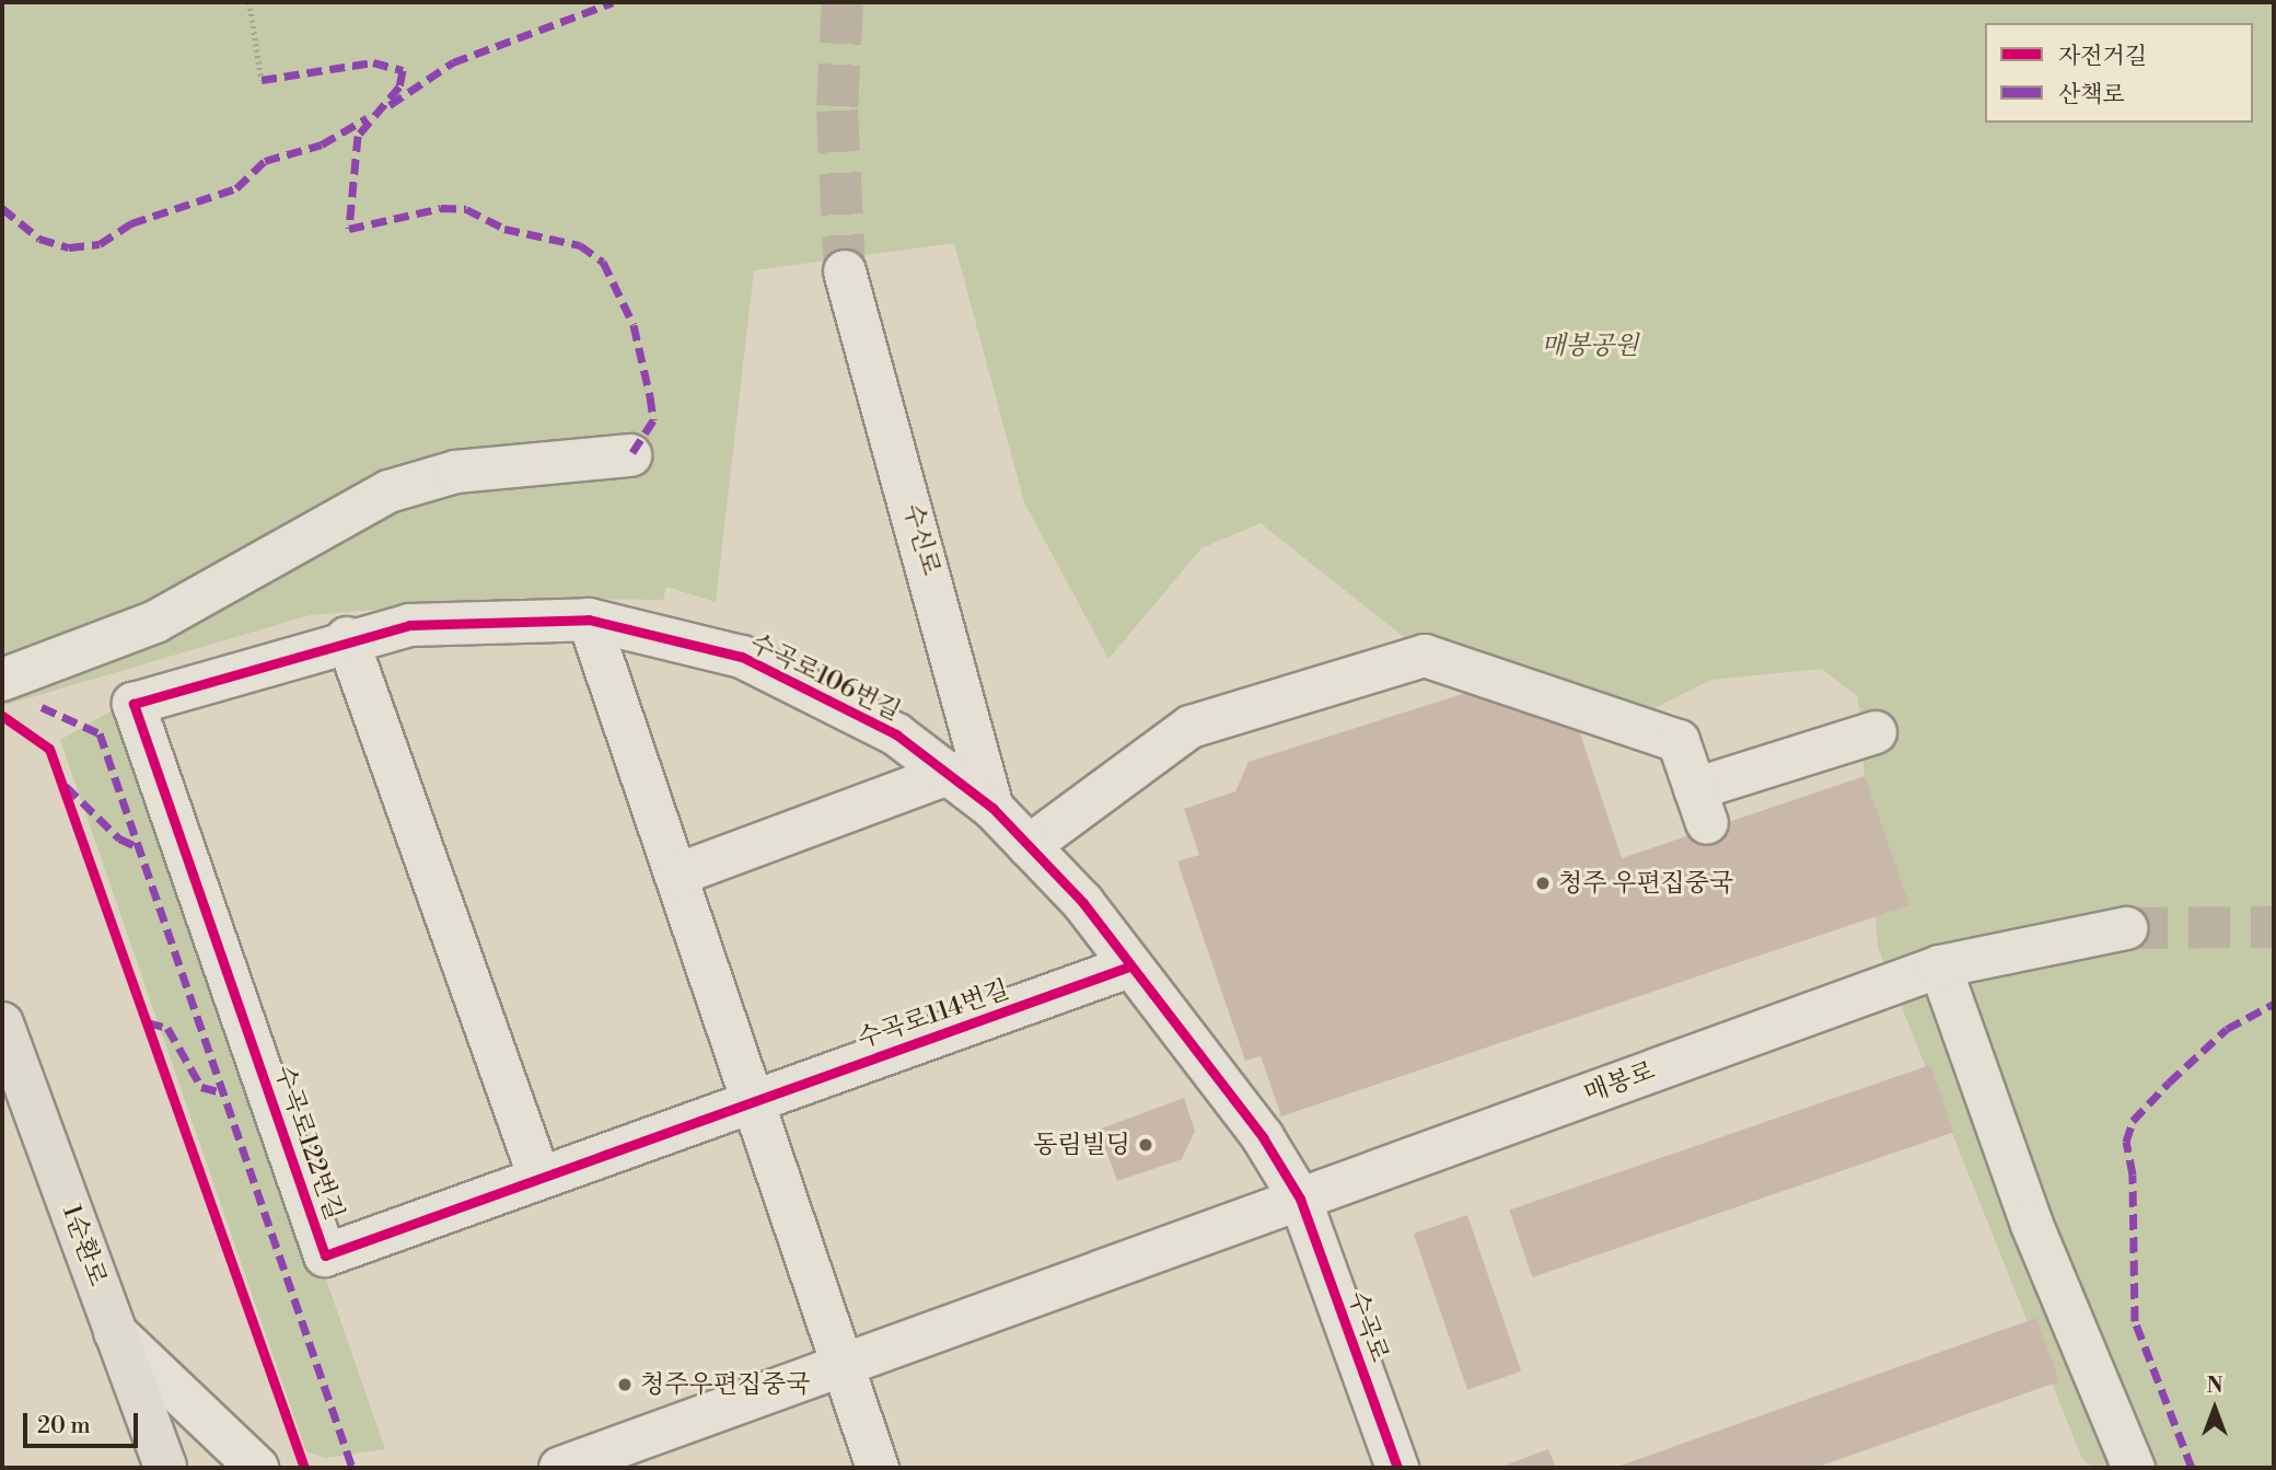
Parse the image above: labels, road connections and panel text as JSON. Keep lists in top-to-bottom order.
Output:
{
  "streets": {
    "main road": ["1순환로"],
    "street": [
      "수신로",
      "수곡로106번길",
      "수곡로114번길",
      "매봉로",
      "수곡로122번길",
      "수곡로"
    ]
  },
  "crossings": [
    ["수신로", "수곡로106번길"],
    ["수곡로106번길", "수곡로114번길"],
    ["수곡로106번길", "매봉로"],
    ["수곡로106번길", "수곡로122번길"],
    ["수곡로106번길", "수곡로"],
    ["수곡로114번길", "수곡로122번길"],
    ["매봉로", "수곡로"]
  ],
  "parks": ["매봉공원"],
  "places": ["청주 우편집중국", "동림빌딩", "청주우편집중국"],
  "legend": ["자전거길", "산책로"],
  "scale_bar": "20 m",
  "north": "top"
}
